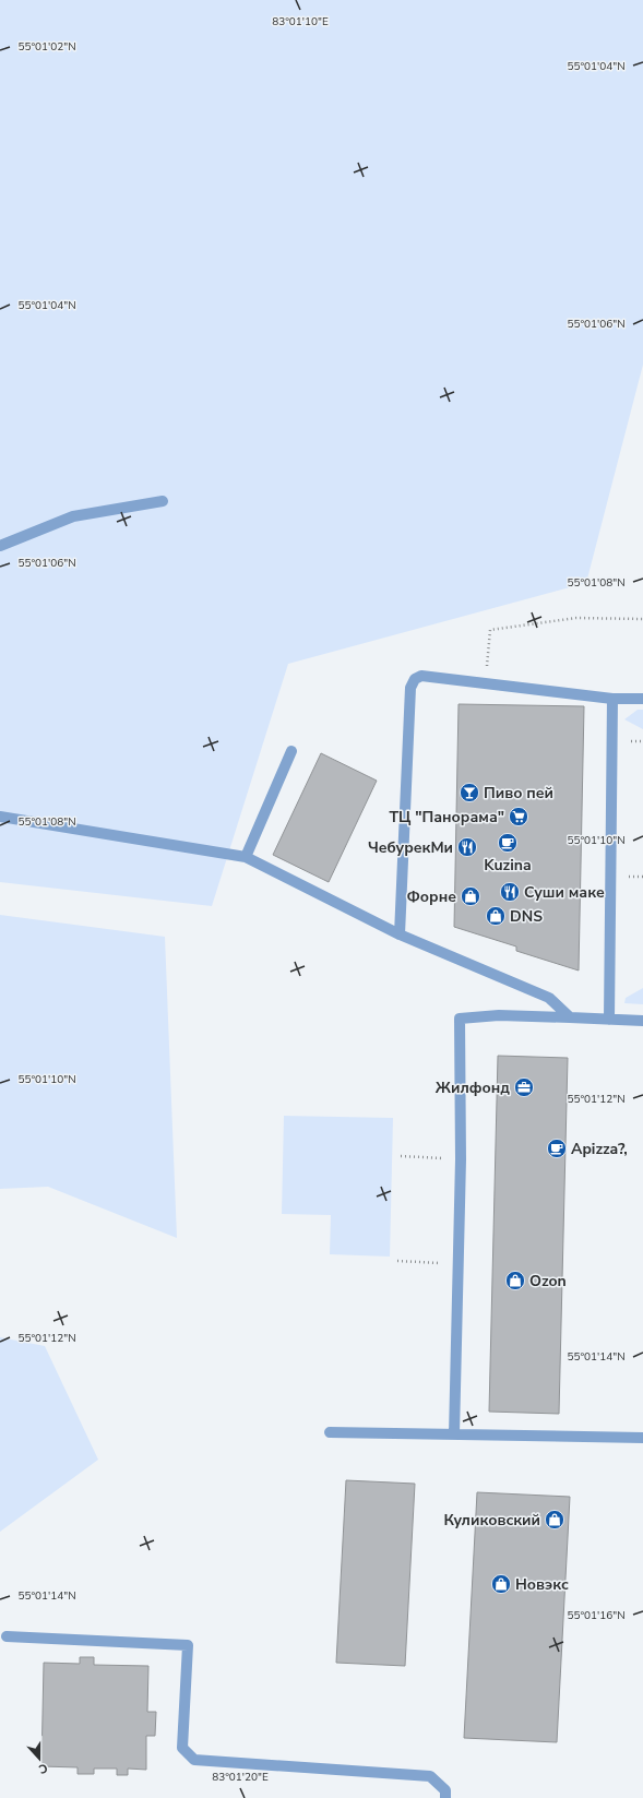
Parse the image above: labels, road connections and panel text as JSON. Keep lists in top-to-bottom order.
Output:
{
  "places": {
    "bar": ["Пиво пей"],
    "supermarket": ["ТЦ \"Панорама\""],
    "cafe": ["Kuzina", "Apizza?,"],
    "restaurant": ["ЧебурекМи", "Суши маке"],
    "shop": [
      "Форне",
      "DNS",
      "Ozon",
      "Куликовский",
      "Новэкс"
    ],
    "office": ["Жилфонд"]
  },
  "north": "bottom",
  "coordinates": [
    "83°01'10\"E",
    "55°01'02\"N",
    "55°01'04\"N",
    "55°01'06\"N",
    "55°01'08\"N",
    "55°01'10\"N",
    "55°01'12\"N",
    "55°01'14\"N",
    "55°01'16\"N",
    "83°01'20\"E"
  ]
}
